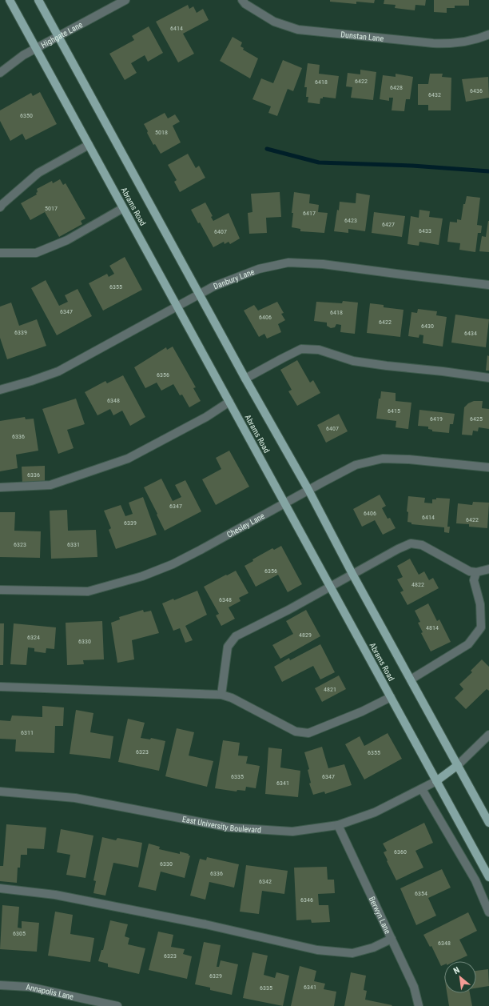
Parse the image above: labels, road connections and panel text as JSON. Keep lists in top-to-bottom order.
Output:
{
  "streets": {
    "main road": ["Abrams Road"],
    "street": [
      "Highgate Lane",
      "Dunstan Lane",
      "Danbury Lane",
      "Chesley Lane",
      "East University Boulevard",
      "Berwyn Lane",
      "Annapolis Lane"
    ]
  },
  "crossings": [
    ["Highgate Lane", "Abrams Road"],
    ["Abrams Road", "Danbury Lane"],
    ["Abrams Road", "Chesley Lane"],
    ["Abrams Road", "East University Boulevard"],
    ["East University Boulevard", "Berwyn Lane"]
  ],
  "house_numbers": [
    "6414",
    "6422",
    "6418",
    "6428",
    "6436",
    "6432",
    "6350",
    "5018",
    "5017",
    "6417",
    "6423",
    "6427",
    "6433",
    "6407",
    "6355",
    "6347",
    "6418",
    "6406",
    "6422",
    "6430",
    "6339",
    "6434",
    "6356",
    "6348",
    "6415",
    "6419",
    "6425",
    "6407",
    "6336",
    "6336",
    "6347",
    "6406",
    "6414",
    "6422",
    "6339",
    "6323",
    "6331",
    "6356",
    "4822",
    "6348",
    "4814",
    "4829",
    "6324",
    "6330",
    "4821",
    "6311",
    "6323",
    "6355",
    "6335",
    "6347",
    "6341",
    "6360",
    "6330",
    "6336",
    "6342",
    "6354",
    "6346",
    "6305",
    "6348",
    "6323",
    "6329",
    "6341",
    "6335"
  ],
  "north": "top left"
}
